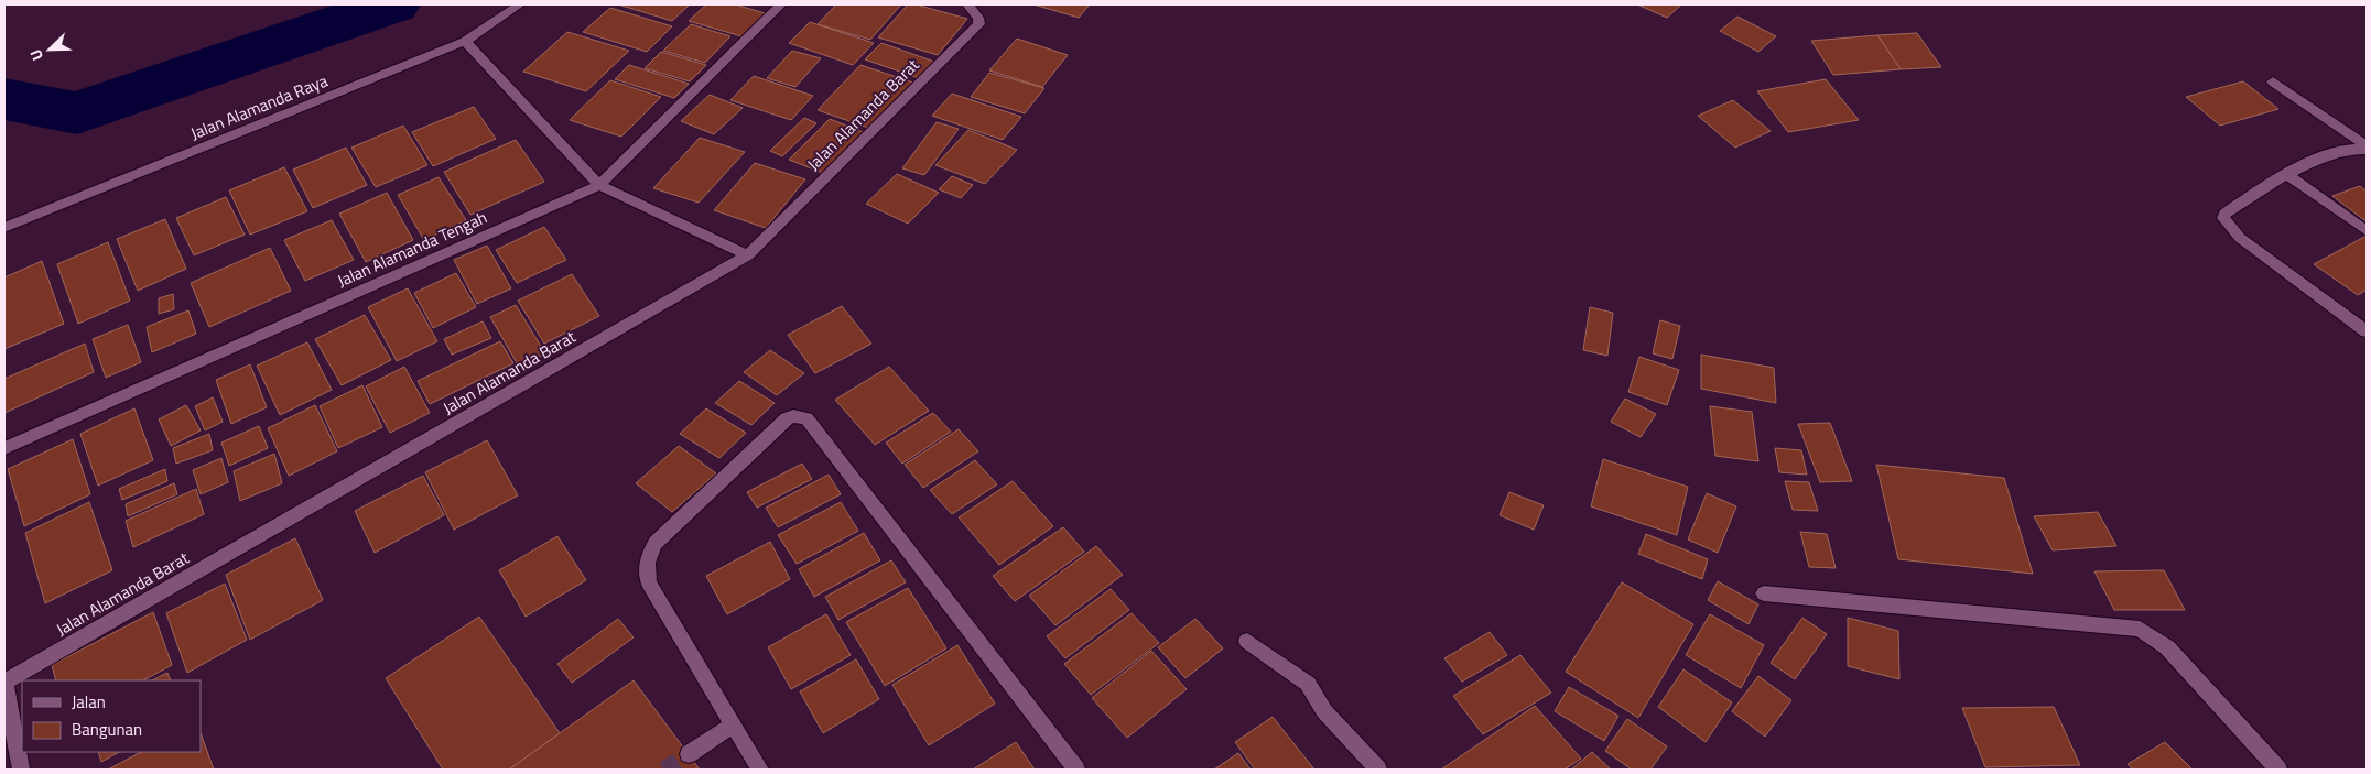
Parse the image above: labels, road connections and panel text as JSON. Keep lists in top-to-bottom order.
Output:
{
  "streets": {
    "street": ["Jalan Alamanda Raya", "Jalan Alamanda Barat", "Jalan Alamanda Tengah"]
  },
  "legend": ["Jalan", "Bangunan"],
  "north": "bottom left"
}
